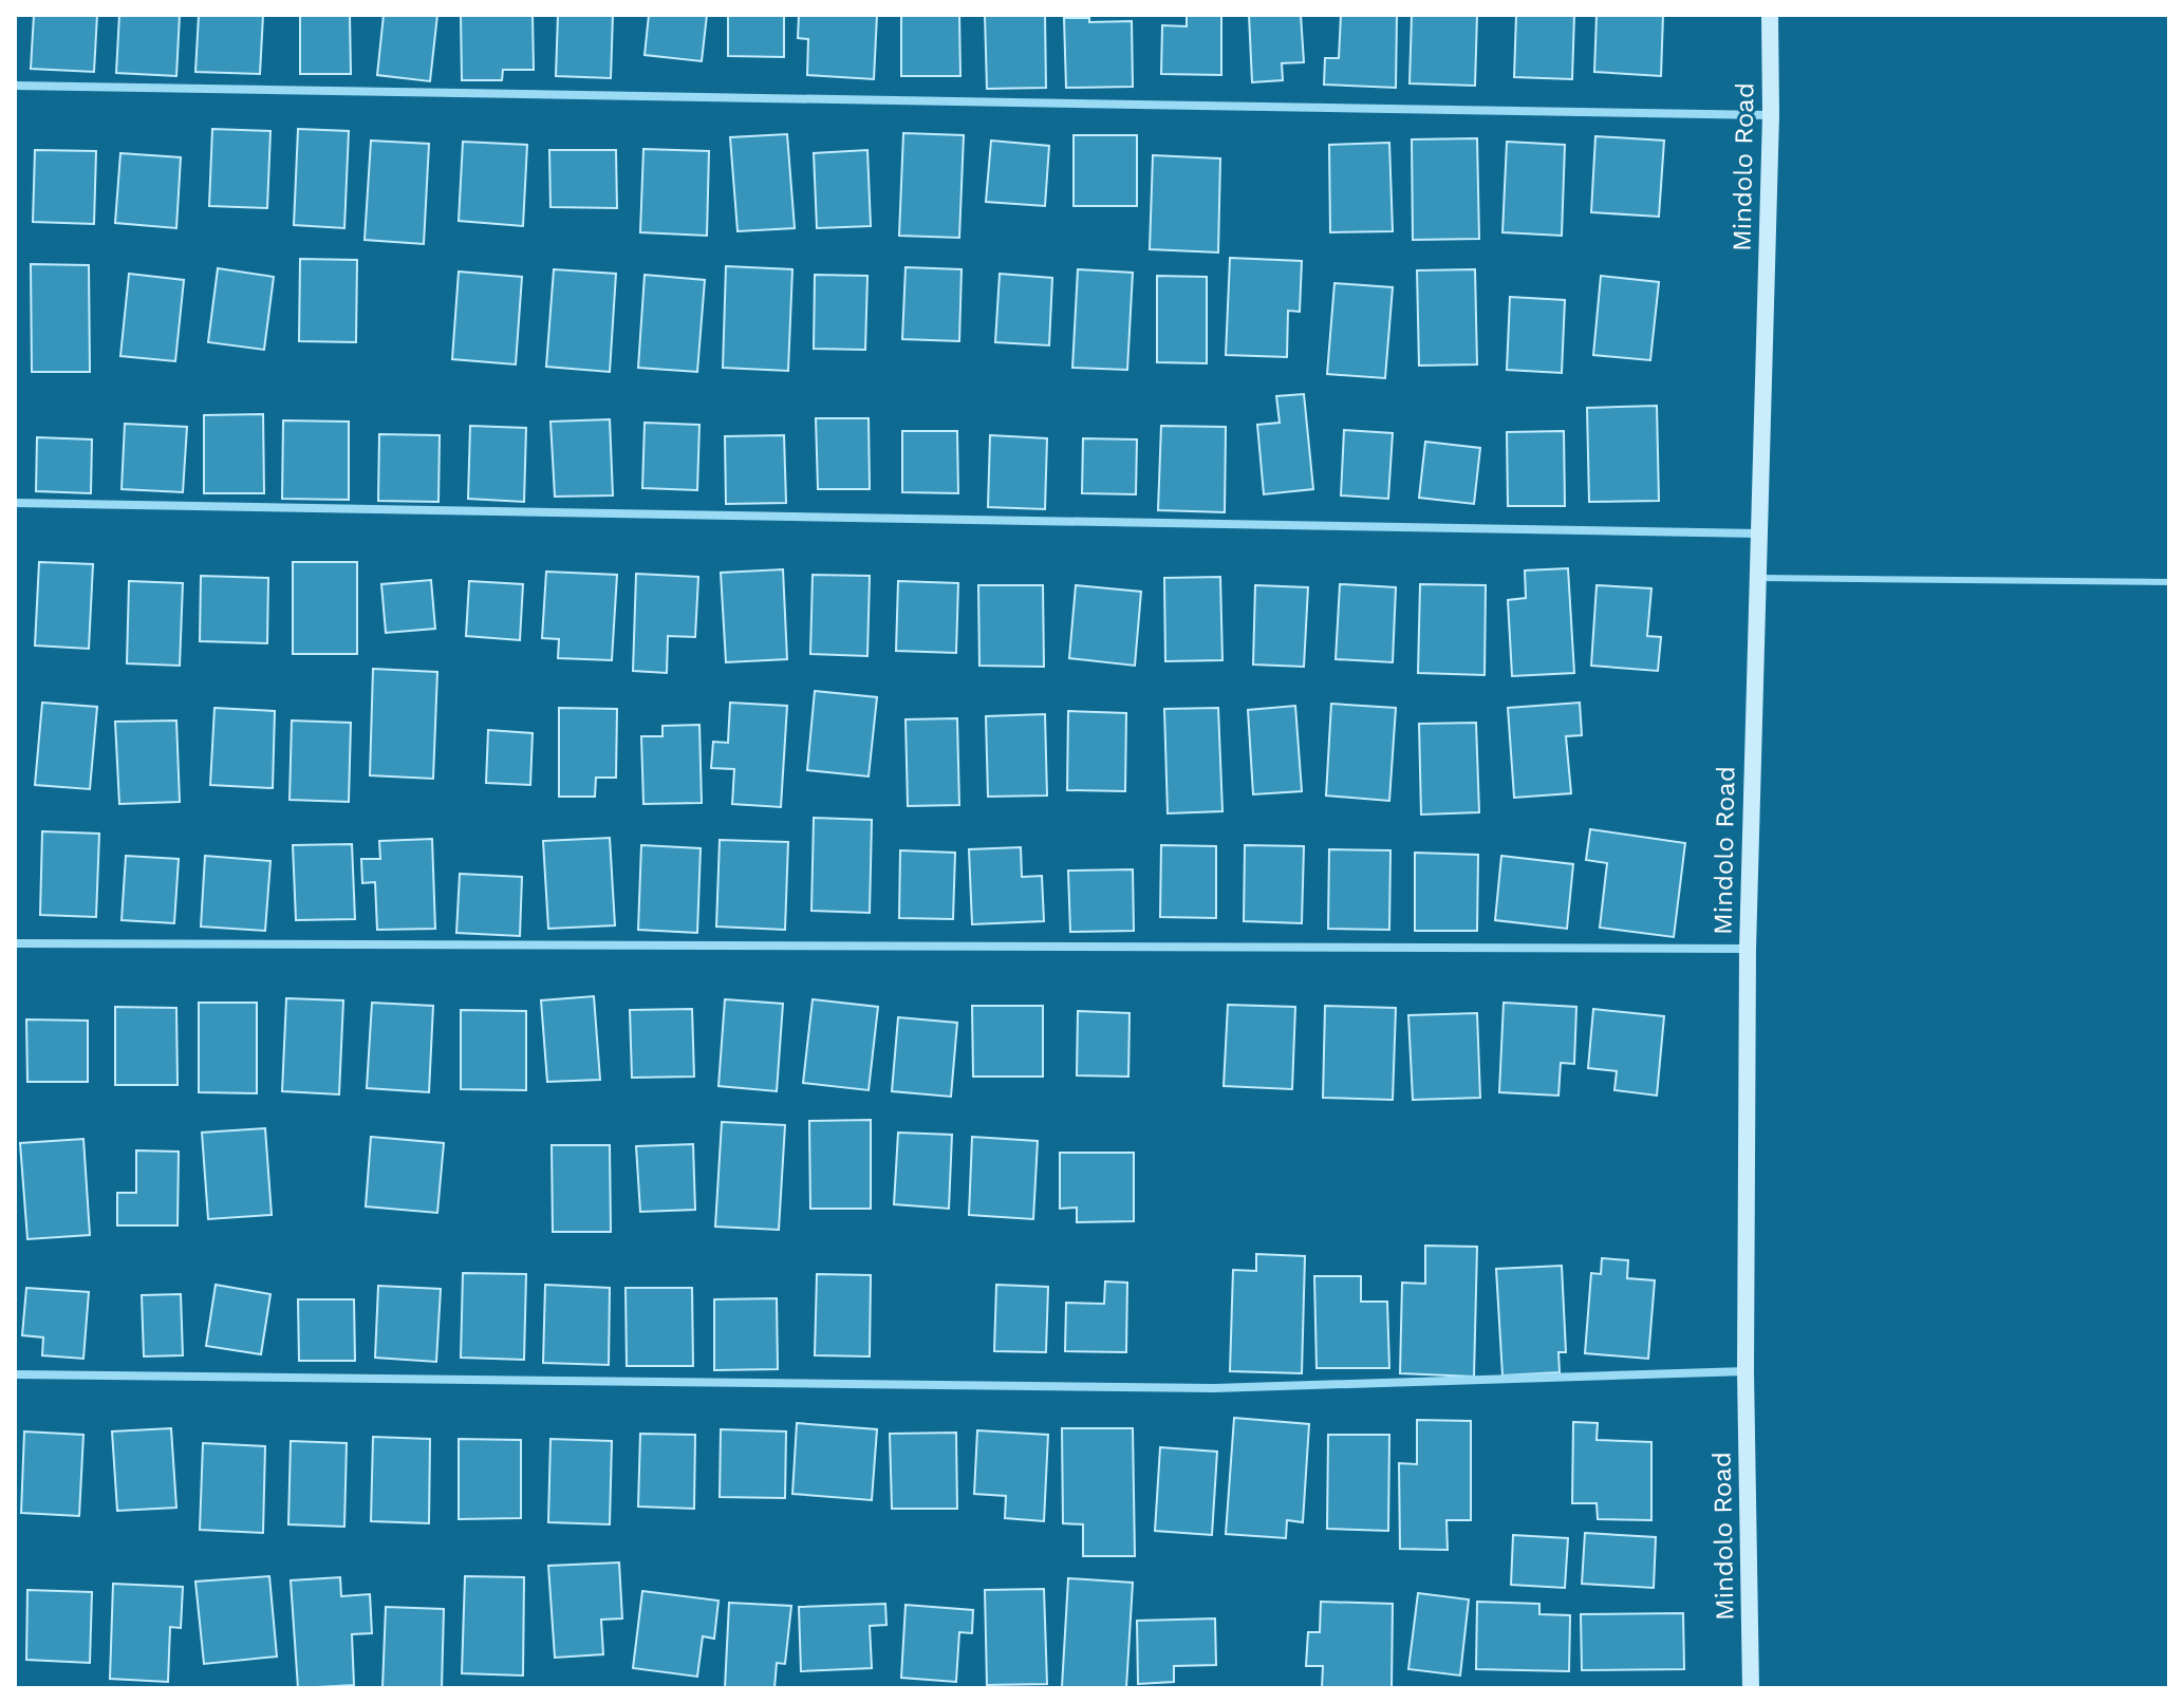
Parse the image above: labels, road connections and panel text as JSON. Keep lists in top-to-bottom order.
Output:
{
  "streets": {
    "street": ["Mindolo Road"]
  }
}
